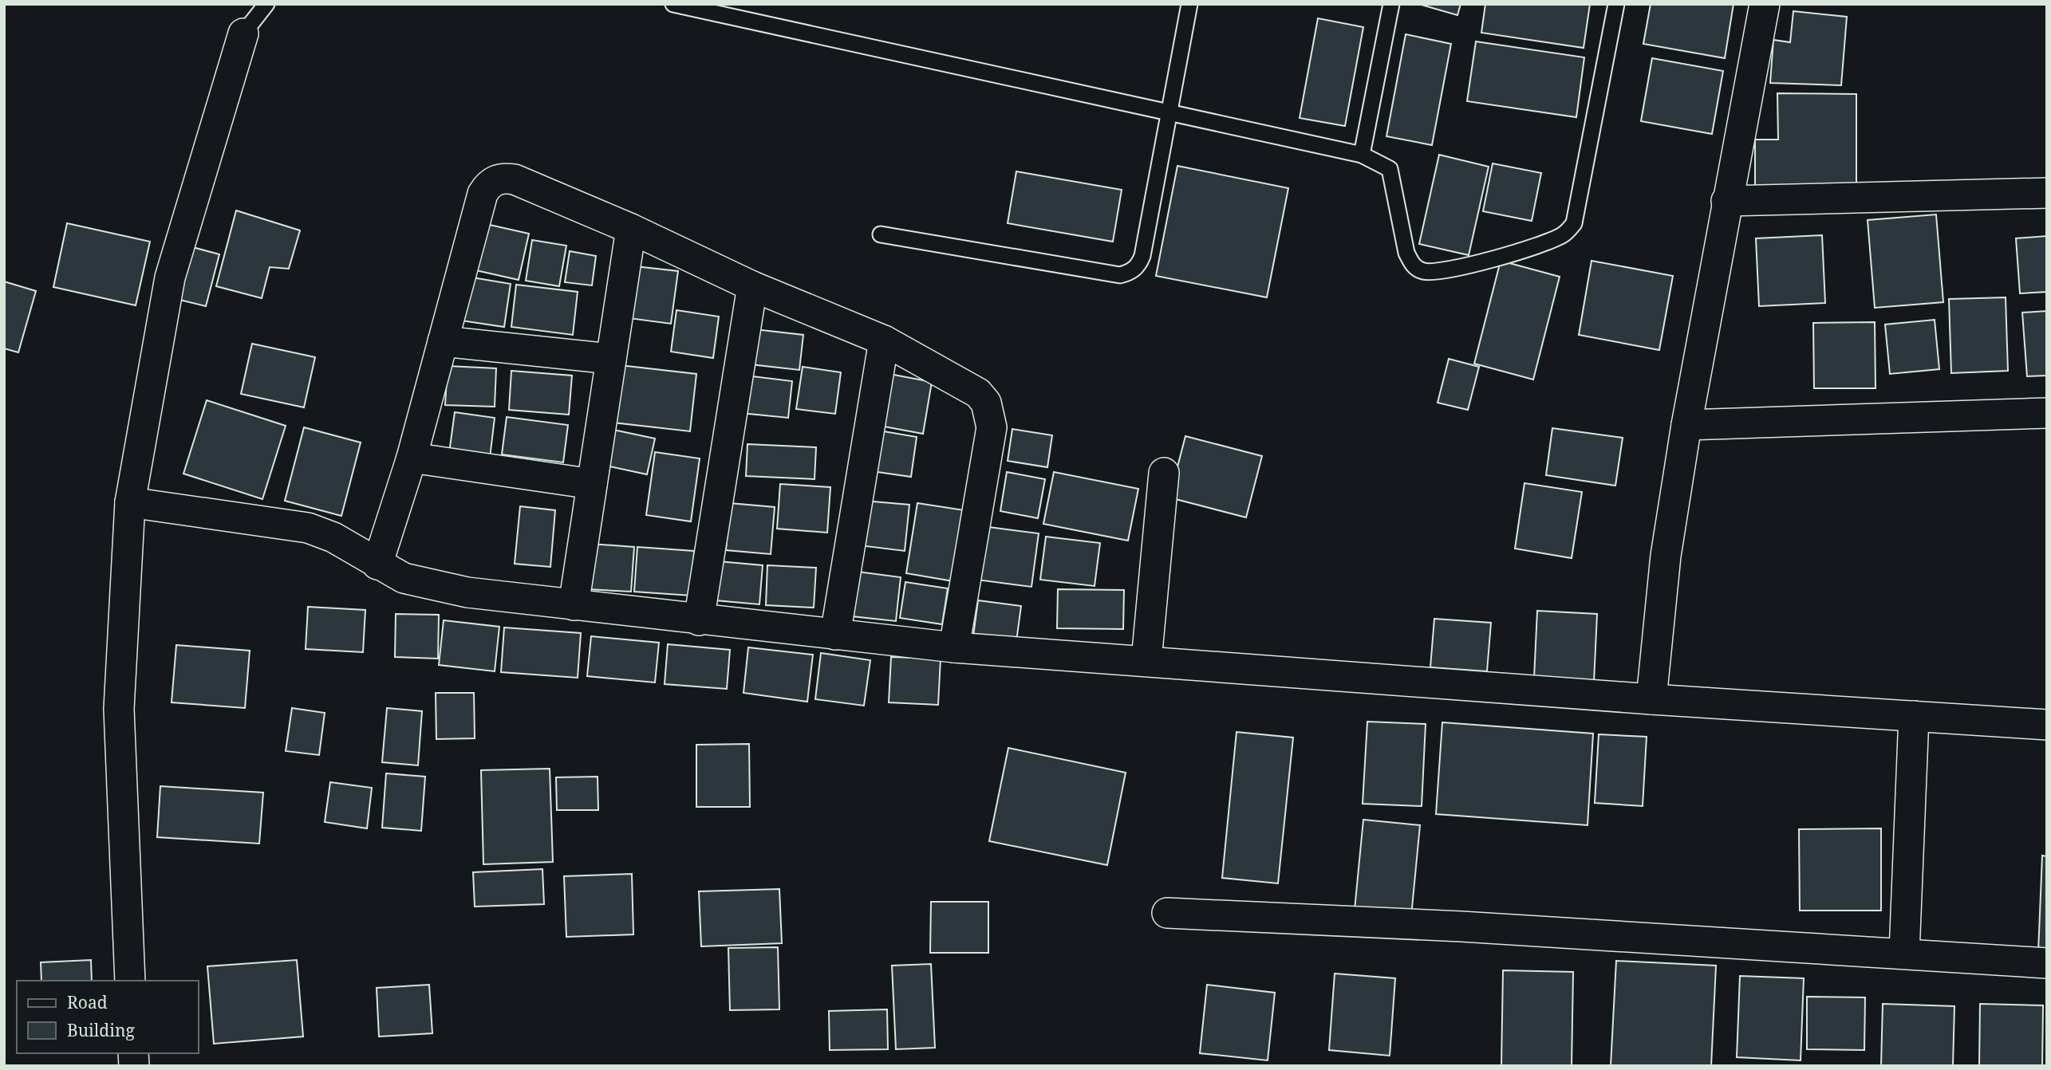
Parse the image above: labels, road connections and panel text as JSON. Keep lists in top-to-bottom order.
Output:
{
  "legend": ["Road", "Building"]
}
